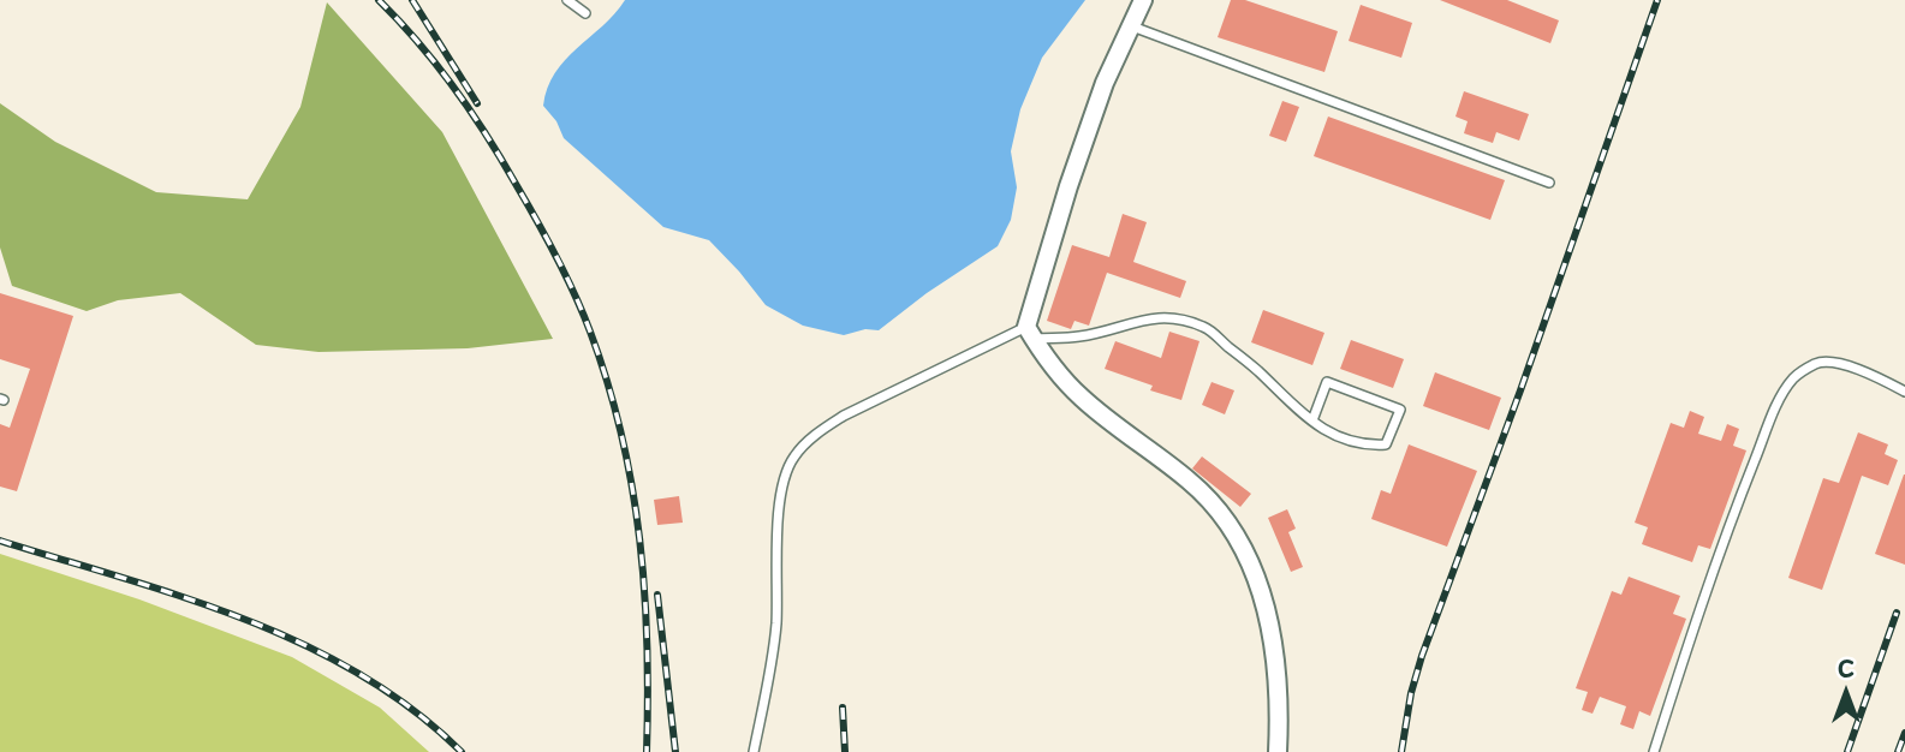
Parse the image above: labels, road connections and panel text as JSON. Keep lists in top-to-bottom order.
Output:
{
  "north": "top"
}
